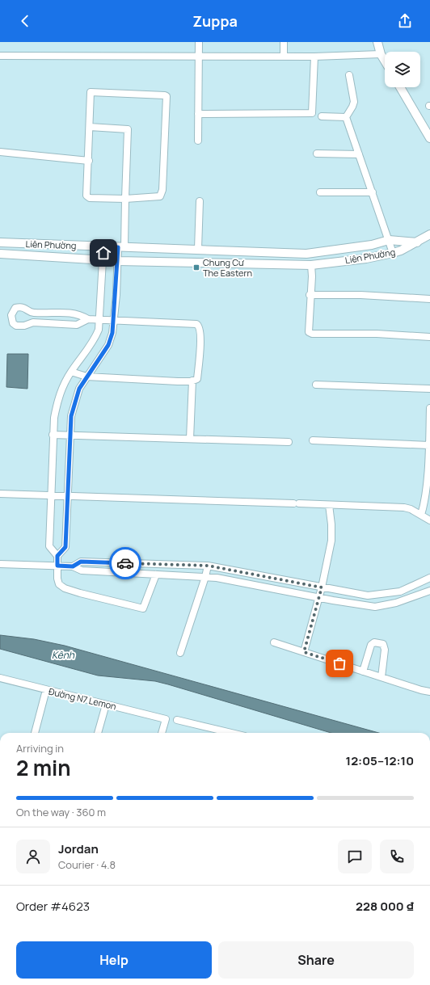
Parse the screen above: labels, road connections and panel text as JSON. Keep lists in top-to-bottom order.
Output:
{
  "streets": {
    "street": ["Liên Phường", "Đường N7 Lemon"]
  },
  "water": ["Kênh"],
  "places": {
    "transit": ["Chung Cư The Eastern"]
  },
  "page": {
    "header": "Zuppa",
    "heading": ["2 min", "Arriving in", "12:05–12:10"],
    "panel": [
      "Jordan",
      "Courier · 4.8",
      "Order #4623",
      "228 000 ₫"
    ],
    "bar": "On the way · 360 m",
    "buttons": ["Help", "Share"]
  }
}
